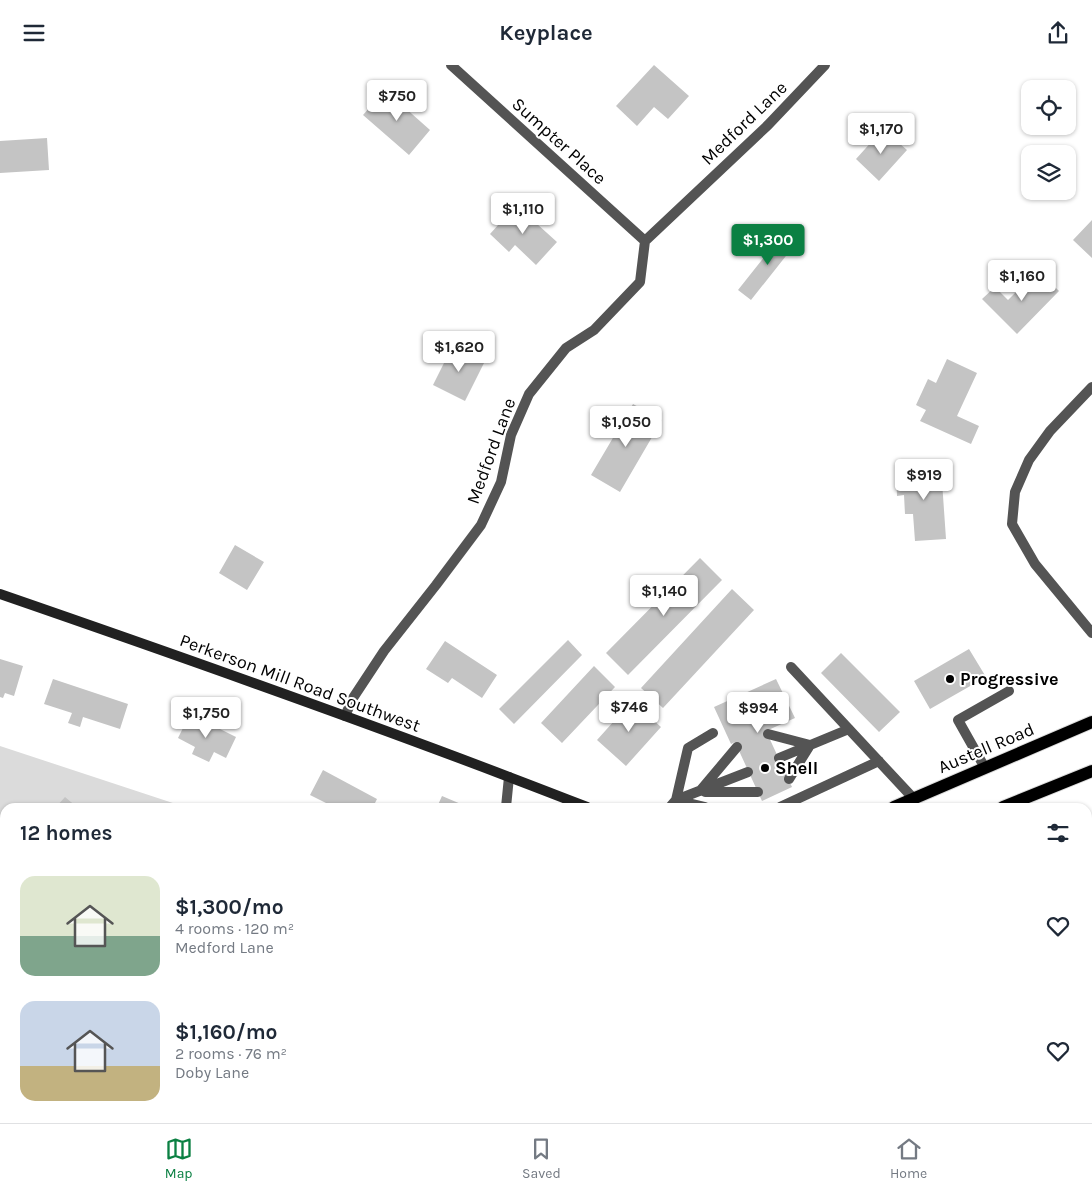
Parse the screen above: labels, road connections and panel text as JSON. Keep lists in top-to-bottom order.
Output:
{
  "streets": {
    "main road": ["Austell Road"],
    "street": ["Medford Lane", "Sumpter Place", "Perkerson Mill Road Southwest"]
  },
  "crossings": [
    ["Medford Lane", "Sumpter Place"],
    ["Medford Lane", "Perkerson Mill Road Southwest"]
  ],
  "places": ["Progressive", "Shell"],
  "page": {
    "header": "Keyplace",
    "price": [
      "$750",
      "$1,170",
      "$1,110",
      "$1,300",
      "$1,160",
      "$1,620",
      "$1,050",
      "$919",
      "$1,140",
      "$746",
      "$994",
      "$1,750"
    ],
    "heading": "12 homes",
    "list": [
      {
        "name": "$1,300/mo",
        "note": "4 rooms · 120 m² · Medford Lane"
      },
      {
        "name": "$1,160/mo",
        "note": "2 rooms · 76 m² · Doby Lane"
      }
    ],
    "tabs": ["Map", "Saved", "Home"]
  }
}
